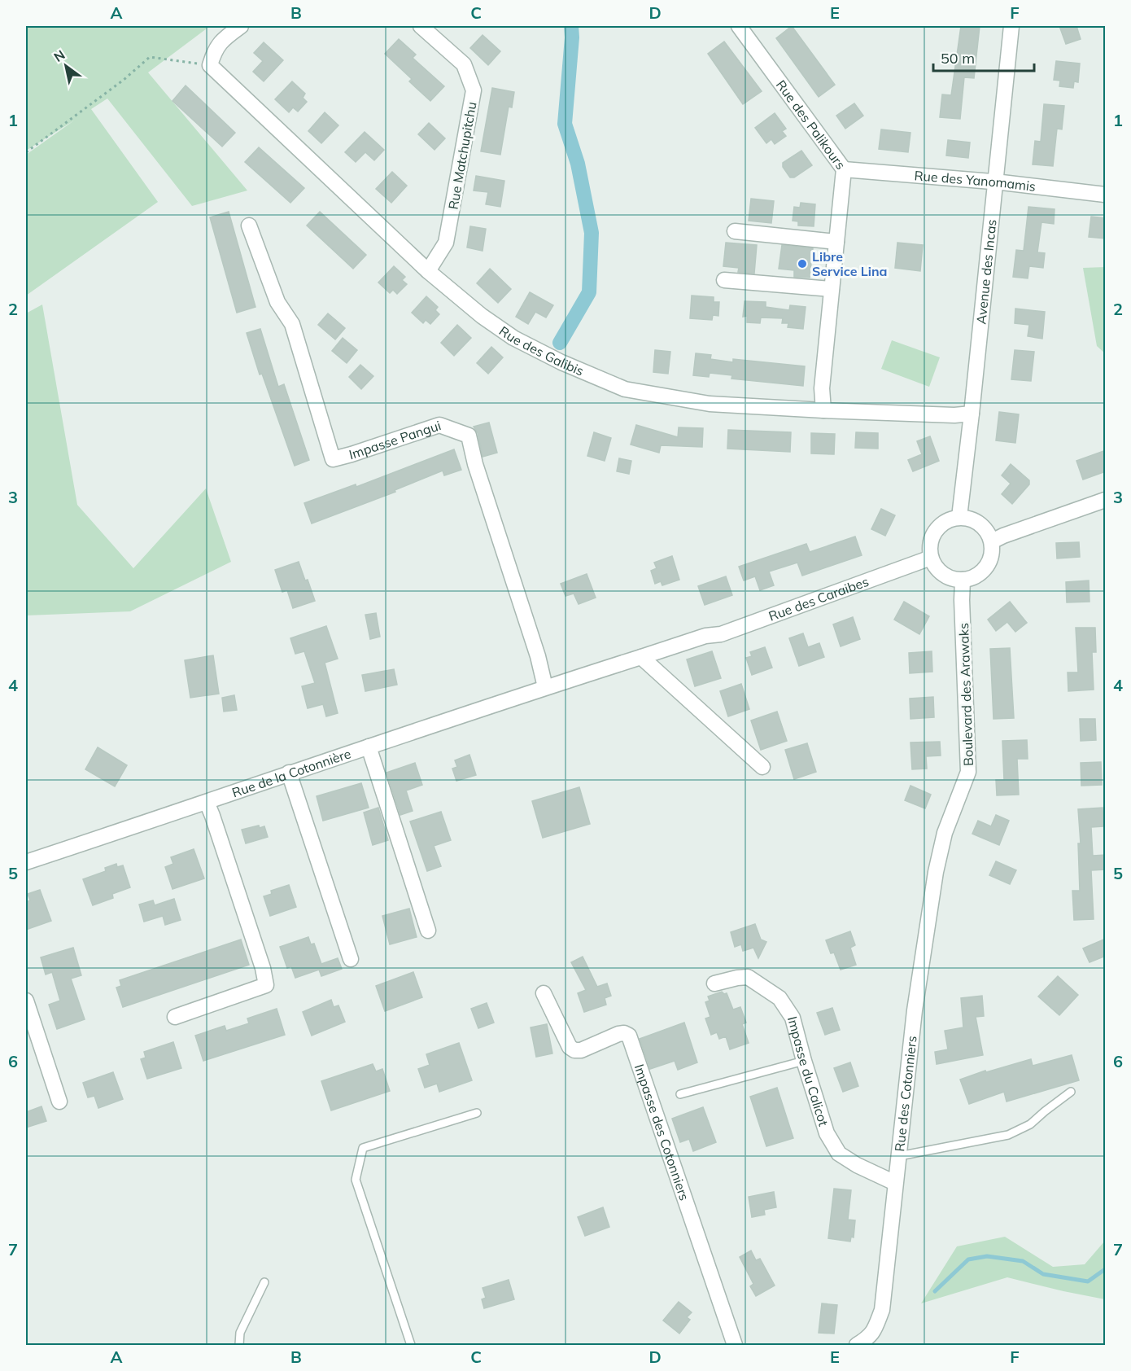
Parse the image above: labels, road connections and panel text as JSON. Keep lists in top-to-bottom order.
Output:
{
  "streets": {
    "street": [
      "Rue des Palikours",
      "Rue Matchupitchu",
      "Rue des Yanomamis",
      "Avenue des Incas",
      "Rue des Galibis",
      "Impasse Pangui",
      "Rue des Caraibes",
      "Boulevard des Arawaks",
      "Rue de la Cotonnière",
      "Impasse du Calicot",
      "Rue des Cotonniers",
      "Impasse des Cotonniers"
    ]
  },
  "crossings": [
    ["Rue des Palikours", "Rue des Yanomamis"],
    ["Rue des Palikours", "Rue des Galibis"],
    ["Rue Matchupitchu", "Rue des Galibis"],
    ["Rue des Yanomamis", "Avenue des Incas"],
    ["Avenue des Incas", "Rue des Galibis"],
    ["Avenue des Incas", "Rue des Caraibes"],
    ["Avenue des Incas", "Boulevard des Arawaks"],
    ["Impasse Pangui", "Rue de la Cotonnière"],
    ["Rue des Caraibes", "Boulevard des Arawaks"],
    ["Rue des Caraibes", "Rue de la Cotonnière"],
    ["Boulevard des Arawaks", "Rue des Cotonniers"],
    ["Impasse du Calicot", "Rue des Cotonniers"]
  ],
  "places": ["Libre Service Lina"],
  "scale_bar": "50 m",
  "north": "top left",
  "grid": {
    "columns": [
      "A",
      "B",
      "C",
      "D",
      "E",
      "F"
    ],
    "rows": [
      "1",
      "2",
      "3",
      "4",
      "5",
      "6",
      "7"
    ]
  }
}
